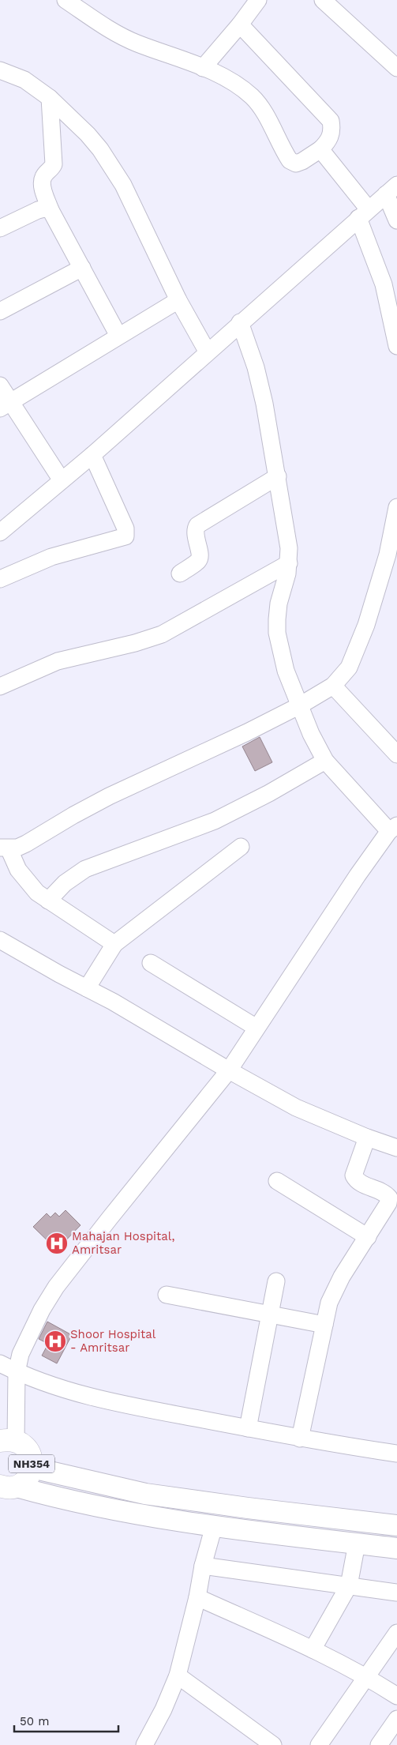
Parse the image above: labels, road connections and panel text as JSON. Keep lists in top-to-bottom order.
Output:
{
  "streets": {
    "highway": ["NH354"]
  },
  "places": {
    "hospital": ["Mahajan Hospital, Amritsar", "Shoor Hospital - Amritsar"]
  },
  "scale_bar": "50 m"
}
